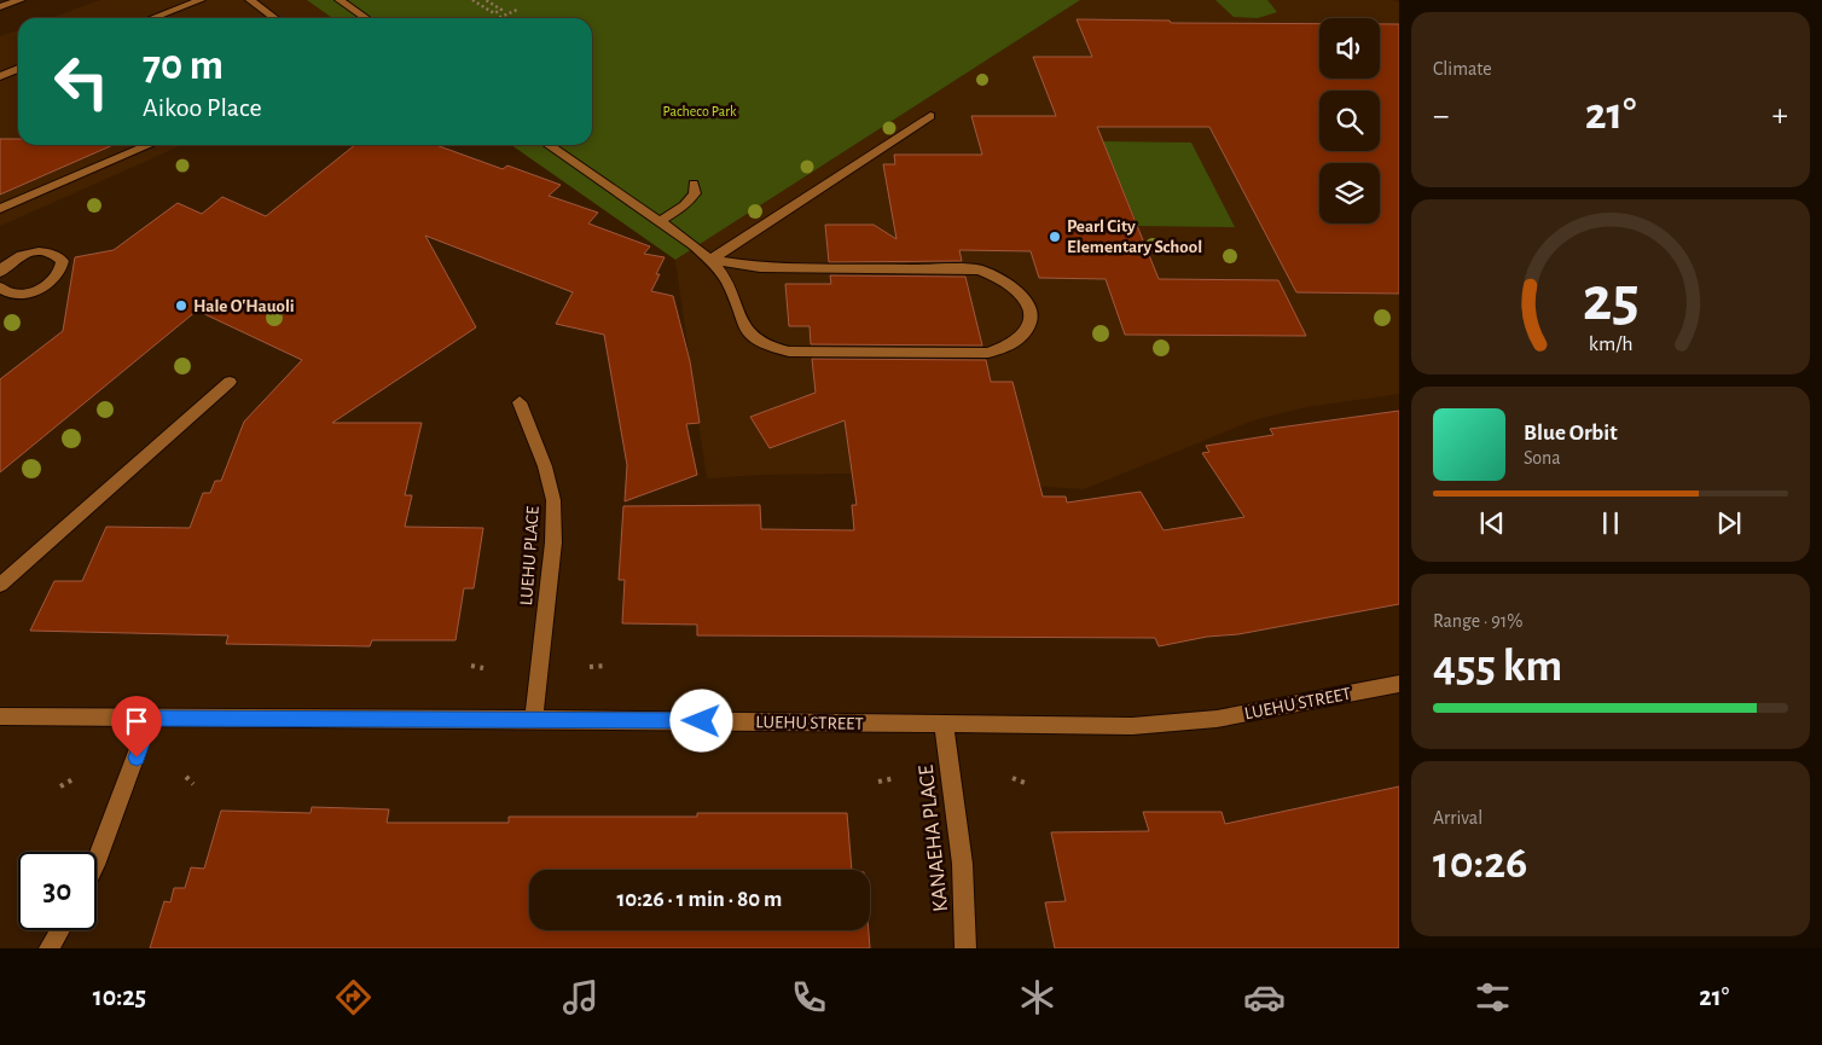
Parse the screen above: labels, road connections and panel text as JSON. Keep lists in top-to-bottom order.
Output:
{
  "streets": {
    "street": ["LUEHU PLACE", "LUEHU STREET", "KANAEHA PLACE"]
  },
  "crossings": [
    ["LUEHU PLACE", "LUEHU STREET"],
    ["LUEHU STREET", "KANAEHA PLACE"]
  ],
  "parks": ["Pacheco Park"],
  "places": ["Pearl City Elementary School", "Hale O'Hauoli"],
  "page": {
    "tile": [
      "Climate",
      ["Range · 91%", "455 km"],
      ["Arrival", "10:26"]
    ],
    "turn": ["70 m", "Aikoo Place"],
    "heat": ["−", "21°", "+"],
    "song": ["Blue Orbit", "Sona"],
    "limit": "30",
    "trip": "10:26 · 1 min · 80 m",
    "tabs": ["10:25", "21°"],
    "gauge": ["25", "km/h"]
  }
}
